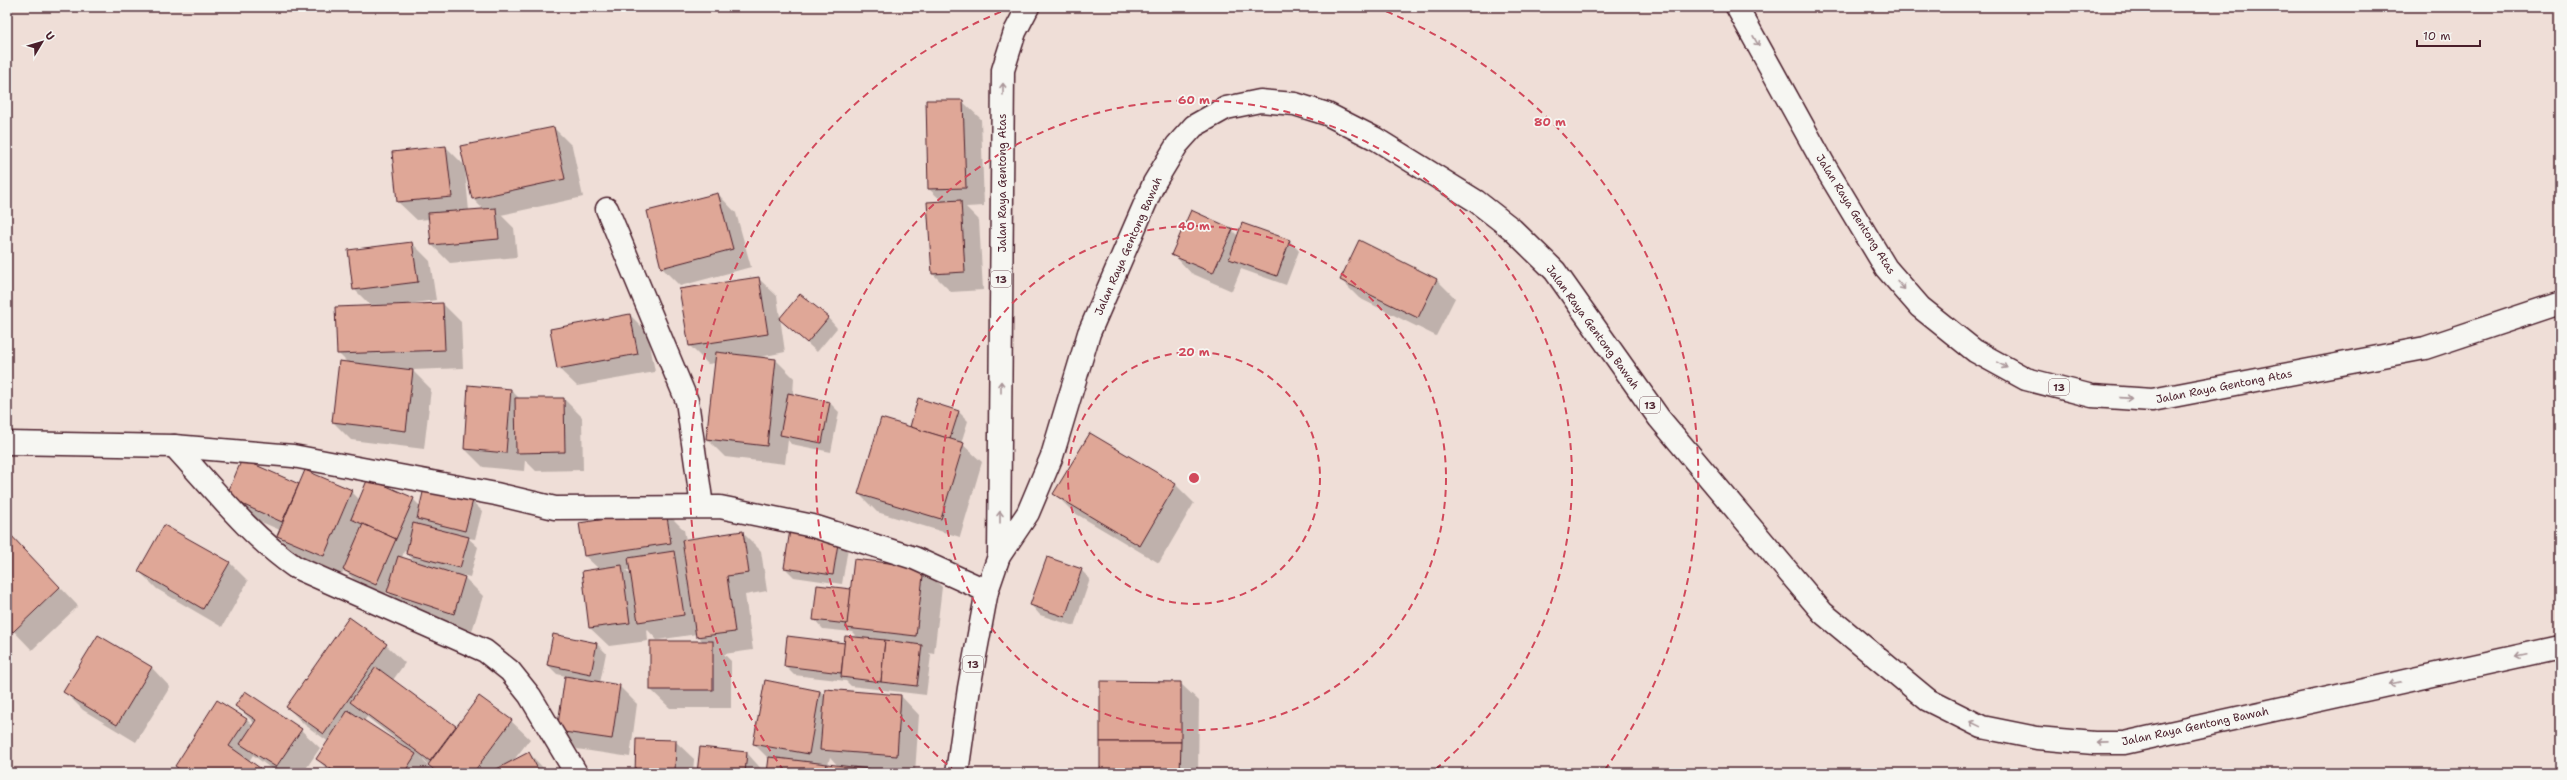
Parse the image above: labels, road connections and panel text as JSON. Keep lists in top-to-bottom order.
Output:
{
  "streets": {
    "main road": ["Jalan Raya Gentong Atas", "Jalan Raya Gentong Bawah", "13"]
  },
  "crossings": [
    ["Jalan Raya Gentong Atas", "Jalan Raya Gentong Bawah"],
    ["Jalan Raya Gentong Atas", "13"],
    ["Jalan Raya Gentong Bawah", "13"]
  ],
  "scale_bar": "10 m",
  "north": "top right",
  "rings": [
    "60 m",
    "80 m",
    "40 m",
    "20 m"
  ]
}
